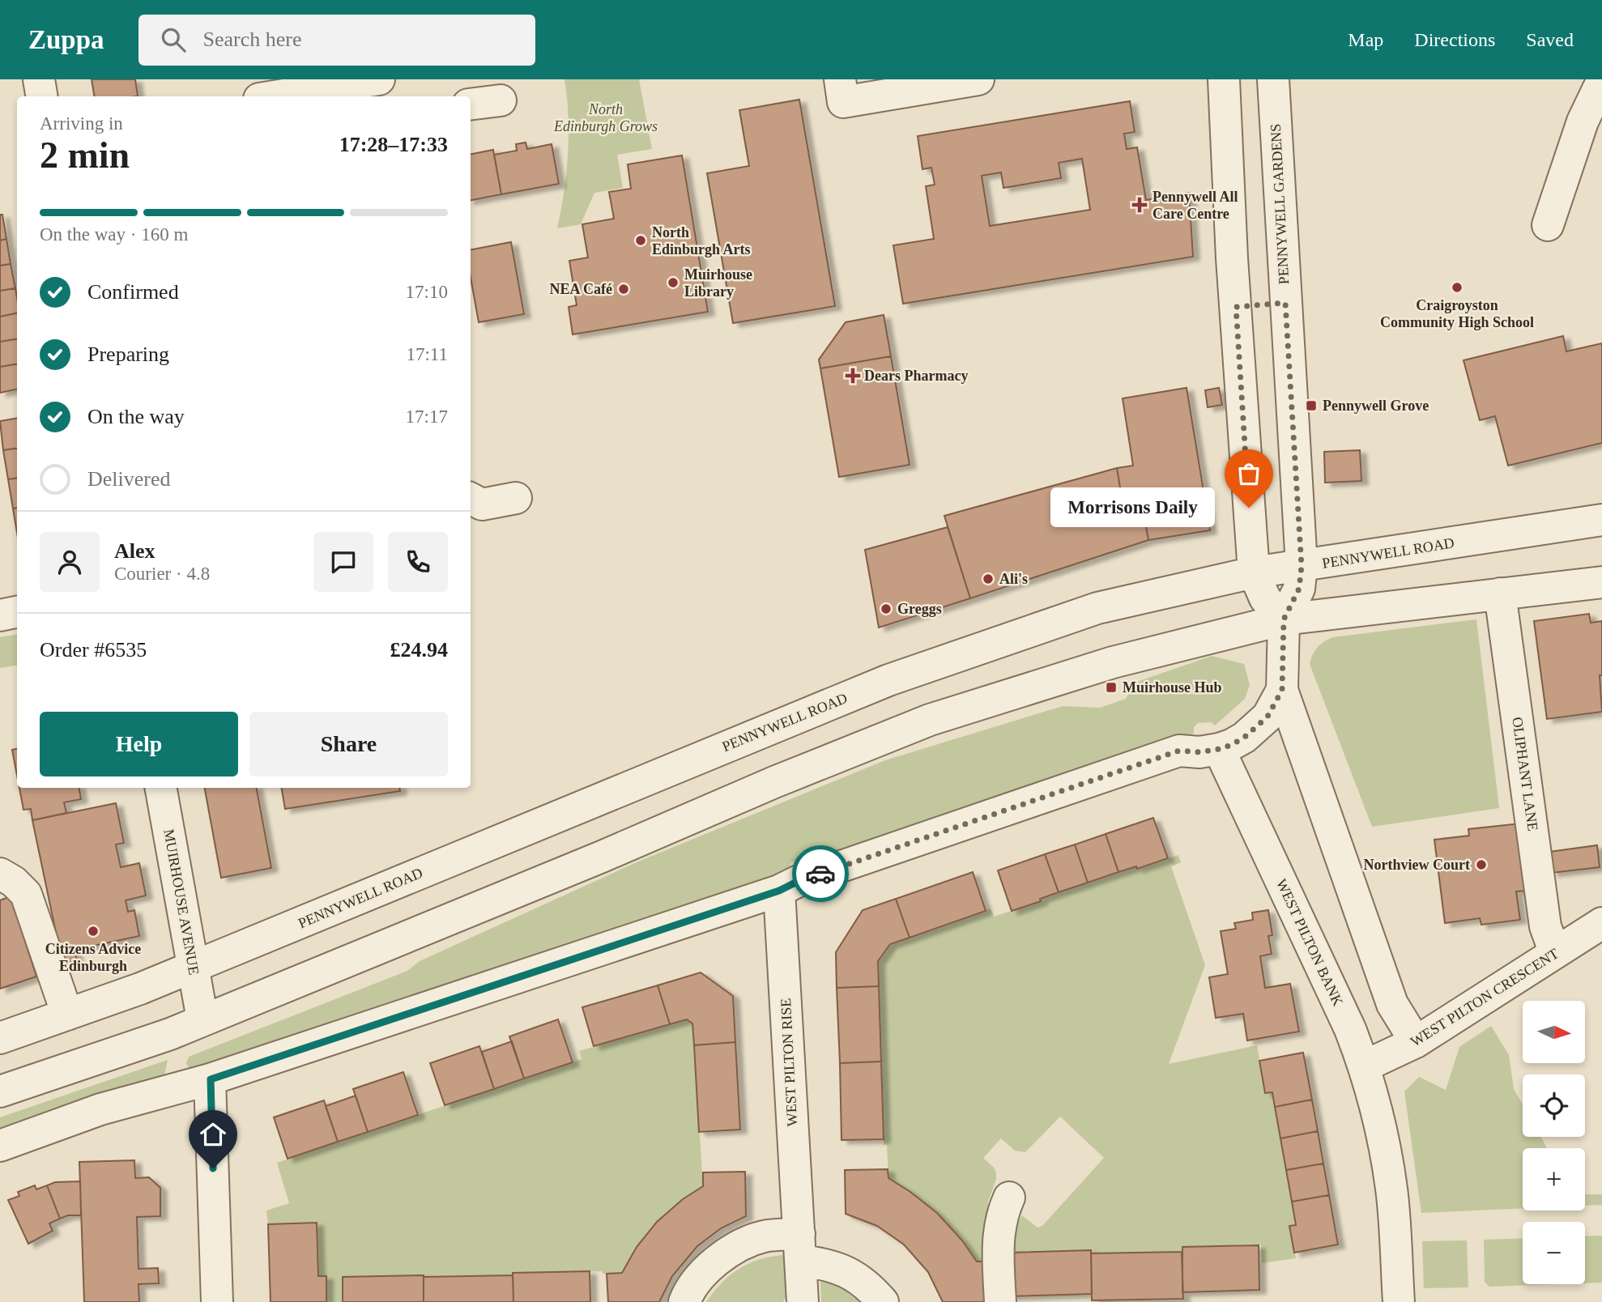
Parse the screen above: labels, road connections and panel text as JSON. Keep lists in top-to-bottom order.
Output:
{
  "streets": {
    "street": [
      "PENNYWELL GARDENS",
      "PENNYWELL ROAD",
      "OLIPHANT LANE",
      "MUIRHOUSE AVENUE",
      "WEST PILTON BANK",
      "WEST PILTON CRESCENT",
      "WEST PILTON RISE"
    ]
  },
  "crossings": [
    ["PENNYWELL GARDENS", "PENNYWELL ROAD"],
    ["PENNYWELL ROAD", "MUIRHOUSE AVENUE"],
    ["OLIPHANT LANE", "WEST PILTON CRESCENT"],
    ["WEST PILTON BANK", "WEST PILTON CRESCENT"]
  ],
  "parks": ["North Edinburgh Grows"],
  "places": {
    "health": ["Pennywell All Care Centre", "Dears Pharmacy"],
    "other": [
      "North Edinburgh Arts",
      "Muirhouse Library",
      "Craigroyston Community High School",
      "NEA Café",
      "Morrisons Daily",
      "Ali's",
      "Greggs",
      "Northview Court",
      "Citizens Advice Edinburgh"
    ],
    "transit": ["Pennywell Grove", "Muirhouse Hub"]
  },
  "north": "right",
  "page": {
    "header": "Zuppa",
    "search": "Search here",
    "nav": ["Map", "Directions", "Saved"],
    "heading": ["2 min", "Arriving in", "17:28–17:33"],
    "panel": [
      "Alex",
      "Courier · 4.8",
      "Order #6535",
      "£24.94"
    ],
    "bar": "On the way · 160 m",
    "list": [
      ["Confirmed", "17:10"],
      ["Preparing", "17:11"],
      ["On the way", "17:17"],
      "Delivered"
    ],
    "bubble": "Morrisons Daily",
    "buttons": ["Help", "Share"],
    "map_buttons": ["+", "−"]
  }
}
